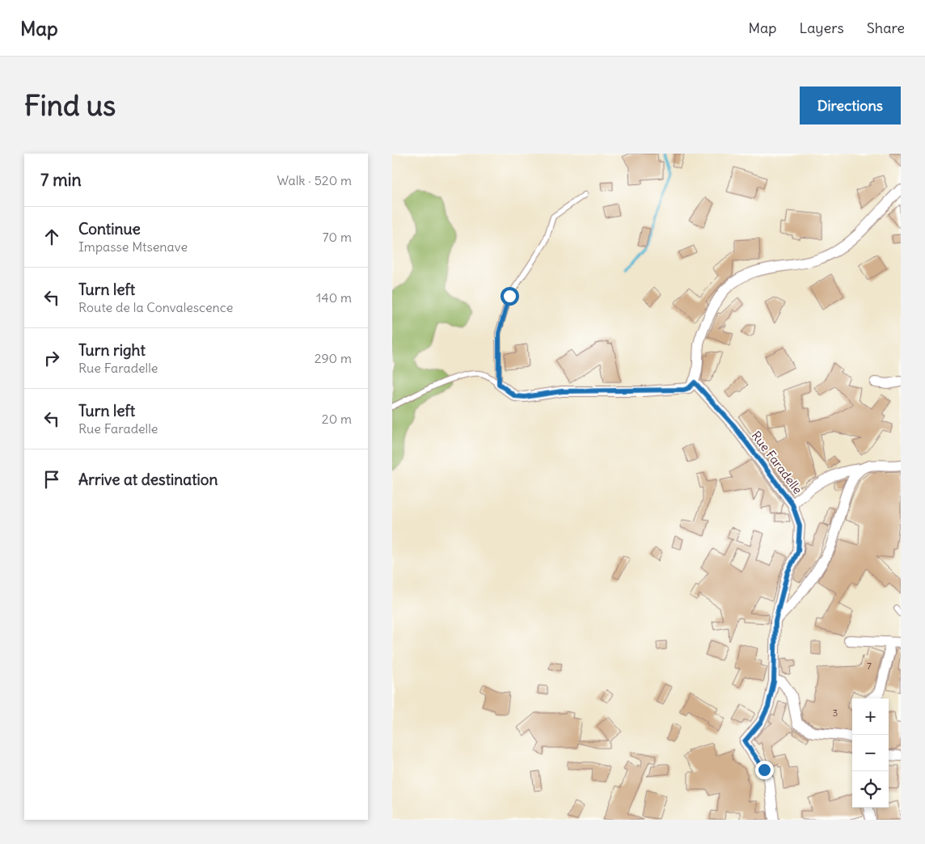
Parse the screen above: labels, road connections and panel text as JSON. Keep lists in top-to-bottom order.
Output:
{
  "streets": {
    "street": ["Rue Faradelle"]
  },
  "house_numbers": ["7", "3"],
  "page": {
    "header": "Map",
    "nav": ["Map", "Layers", "Share"],
    "buttons": "Directions",
    "title": "Find us",
    "heading": ["7 min", "Walk · 520 m"],
    "list": [
      ["Continue", "Impasse Mtsenave", "70 m"],
      ["Turn left", "Route de la Convalescence", "140 m"],
      ["Turn right", "Rue Faradelle", "290 m"],
      ["Turn left", "Rue Faradelle", "20 m"],
      "Arrive at destination"
    ],
    "map_buttons": ["+", "−"]
  }
}
